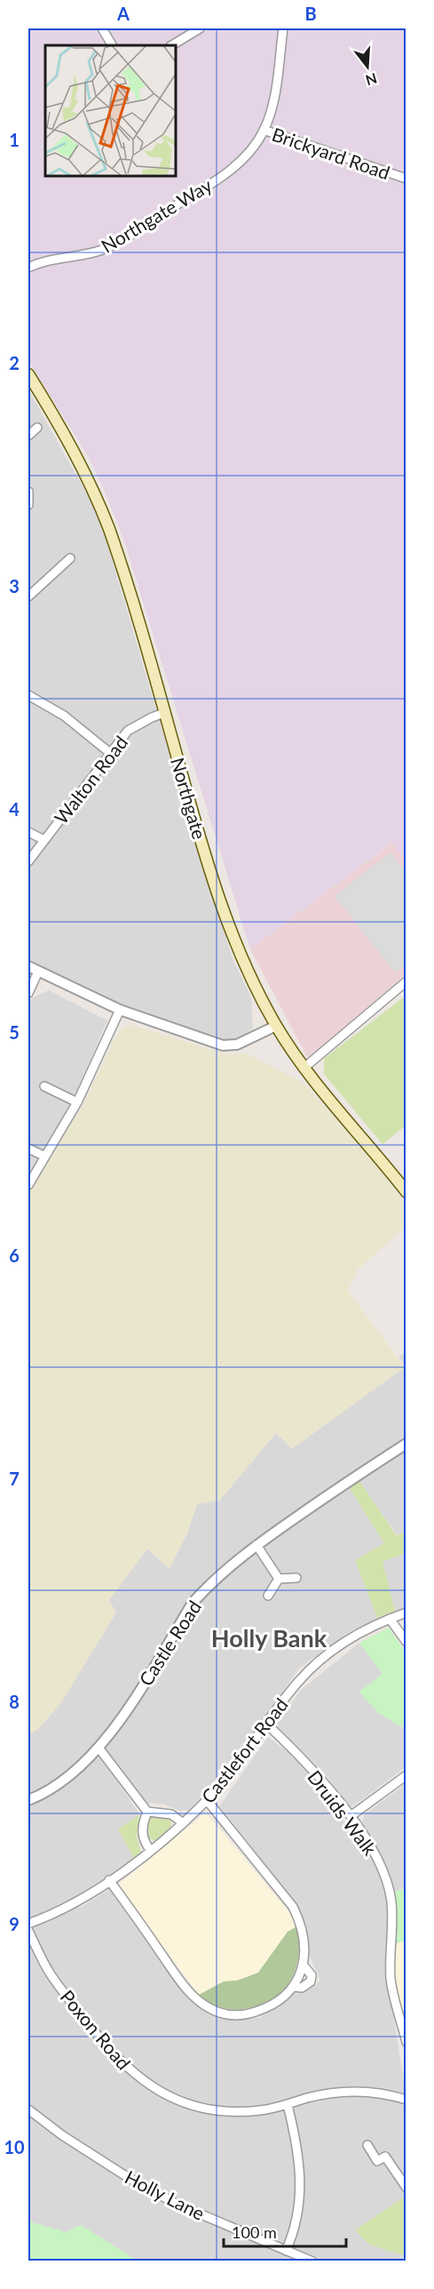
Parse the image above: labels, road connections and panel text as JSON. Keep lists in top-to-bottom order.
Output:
{
  "streets": {
    "main road": ["Northgate"],
    "street": [
      "Brickyard Road",
      "Northgate Way",
      "Walton Road",
      "Castle Road",
      "Castlefort Road",
      "Druids Walk",
      "Poxon Road",
      "Holly Lane"
    ]
  },
  "crossings": [
    ["Brickyard Road", "Northgate Way"],
    ["Walton Road", "Northgate"],
    ["Castlefort Road", "Druids Walk"]
  ],
  "districts": ["Holly Bank"],
  "scale_bar": "100 m",
  "north": "bottom",
  "grid": {
    "columns": ["A", "B"],
    "rows": [
      "1",
      "2",
      "3",
      "4",
      "5",
      "6",
      "7",
      "8",
      "9",
      "10"
    ]
  }
}
